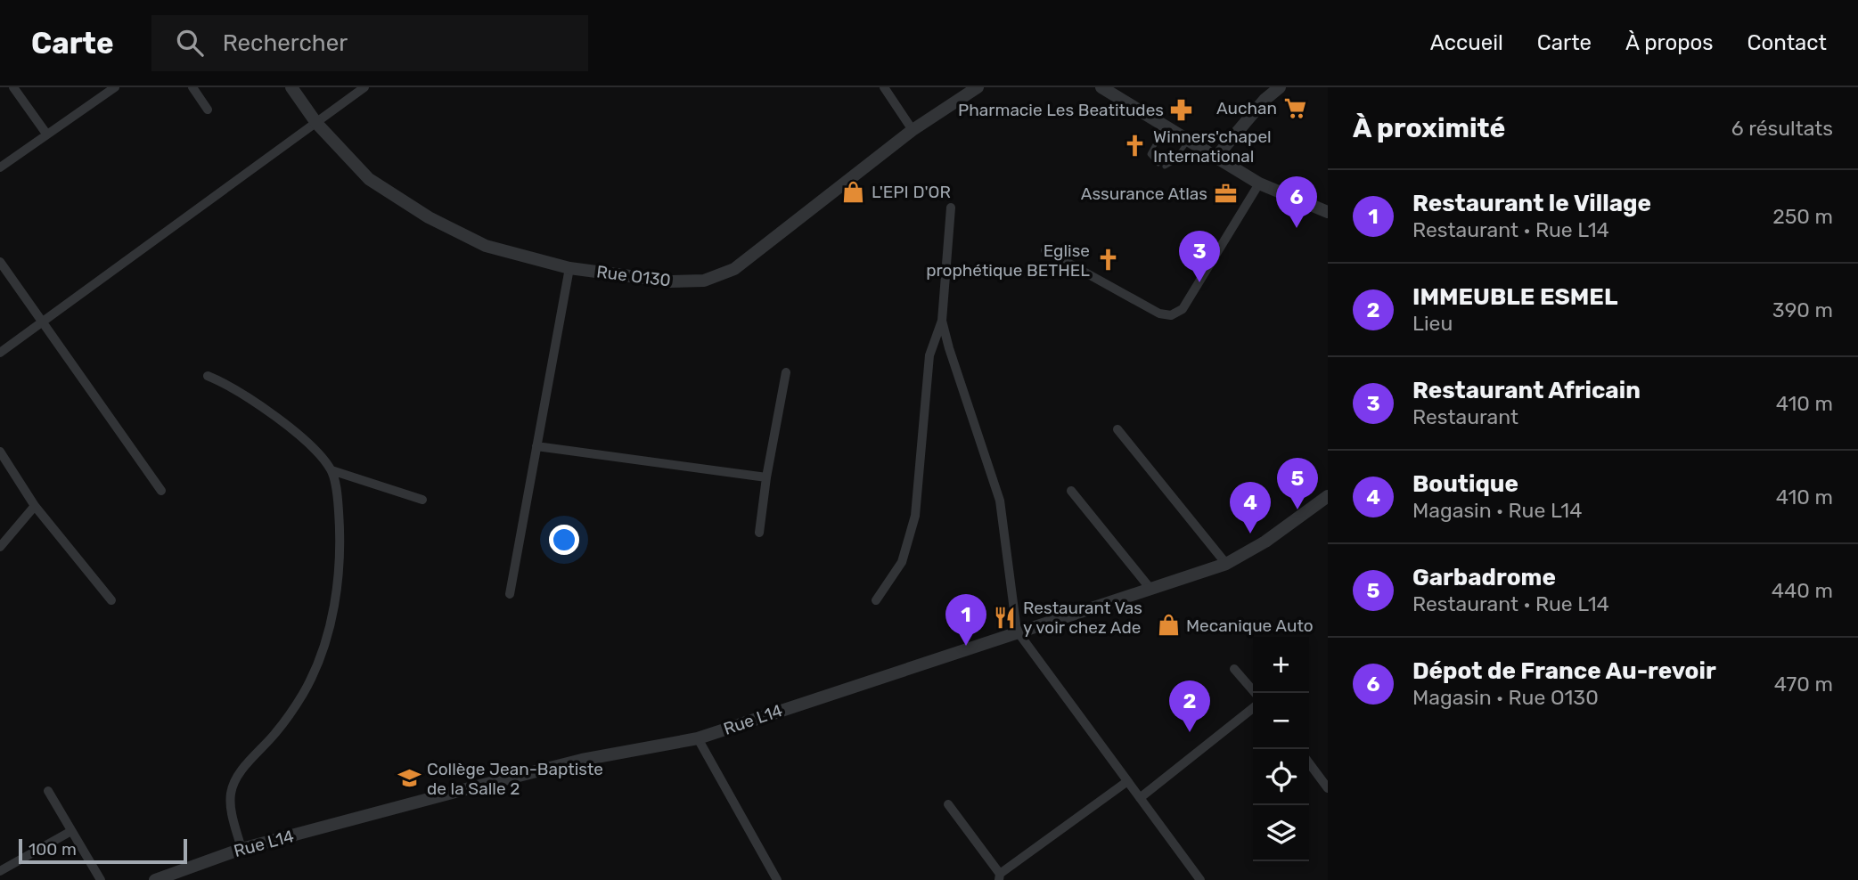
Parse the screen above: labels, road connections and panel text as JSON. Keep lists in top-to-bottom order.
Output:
{
  "streets": {
    "street": ["Rue O130", "Rue L14"]
  },
  "places": {
    "supermarket": ["Auchan"],
    "pharmacy": ["Pharmacie Les Beatitudes"],
    "church": ["Winners'chapel International", "Eglise prophétique BETHEL"],
    "shop": ["L'EPI D'OR", "Mecanique Auto"],
    "office": ["Assurance Atlas"],
    "restaurant": ["Restaurant Vas y voir chez Ade"],
    "school or university": ["Collège Jean-Baptiste de la Salle 2"]
  },
  "scale_bar": "100 m",
  "page": {
    "header": "Carte",
    "search": "Rechercher",
    "nav": [
      "Accueil",
      "Carte",
      "À propos",
      "Contact"
    ],
    "heading": ["À proximité", "6 résultats"],
    "list": [
      {
        "mark": "1",
        "name": "Restaurant le Village",
        "note": "Restaurant · Rue L14",
        "value": "250 m"
      },
      {
        "mark": "2",
        "name": "IMMEUBLE ESMEL",
        "note": "Lieu",
        "value": "390 m"
      },
      {
        "mark": "3",
        "name": "Restaurant Africain",
        "note": "Restaurant",
        "value": "410 m"
      },
      {
        "mark": "4",
        "name": "Boutique",
        "note": "Magasin · Rue L14",
        "value": "410 m"
      },
      {
        "mark": "5",
        "name": "Garbadrome",
        "note": "Restaurant · Rue L14",
        "value": "440 m"
      },
      {
        "mark": "6",
        "name": "Dépot de France Au-revoir",
        "note": "Magasin · Rue O130",
        "value": "470 m"
      }
    ],
    "pins": [
      "6",
      "3",
      "5",
      "4",
      "1",
      "2"
    ],
    "map_buttons": ["+", "−"],
    "scale": "100 m"
  }
}
